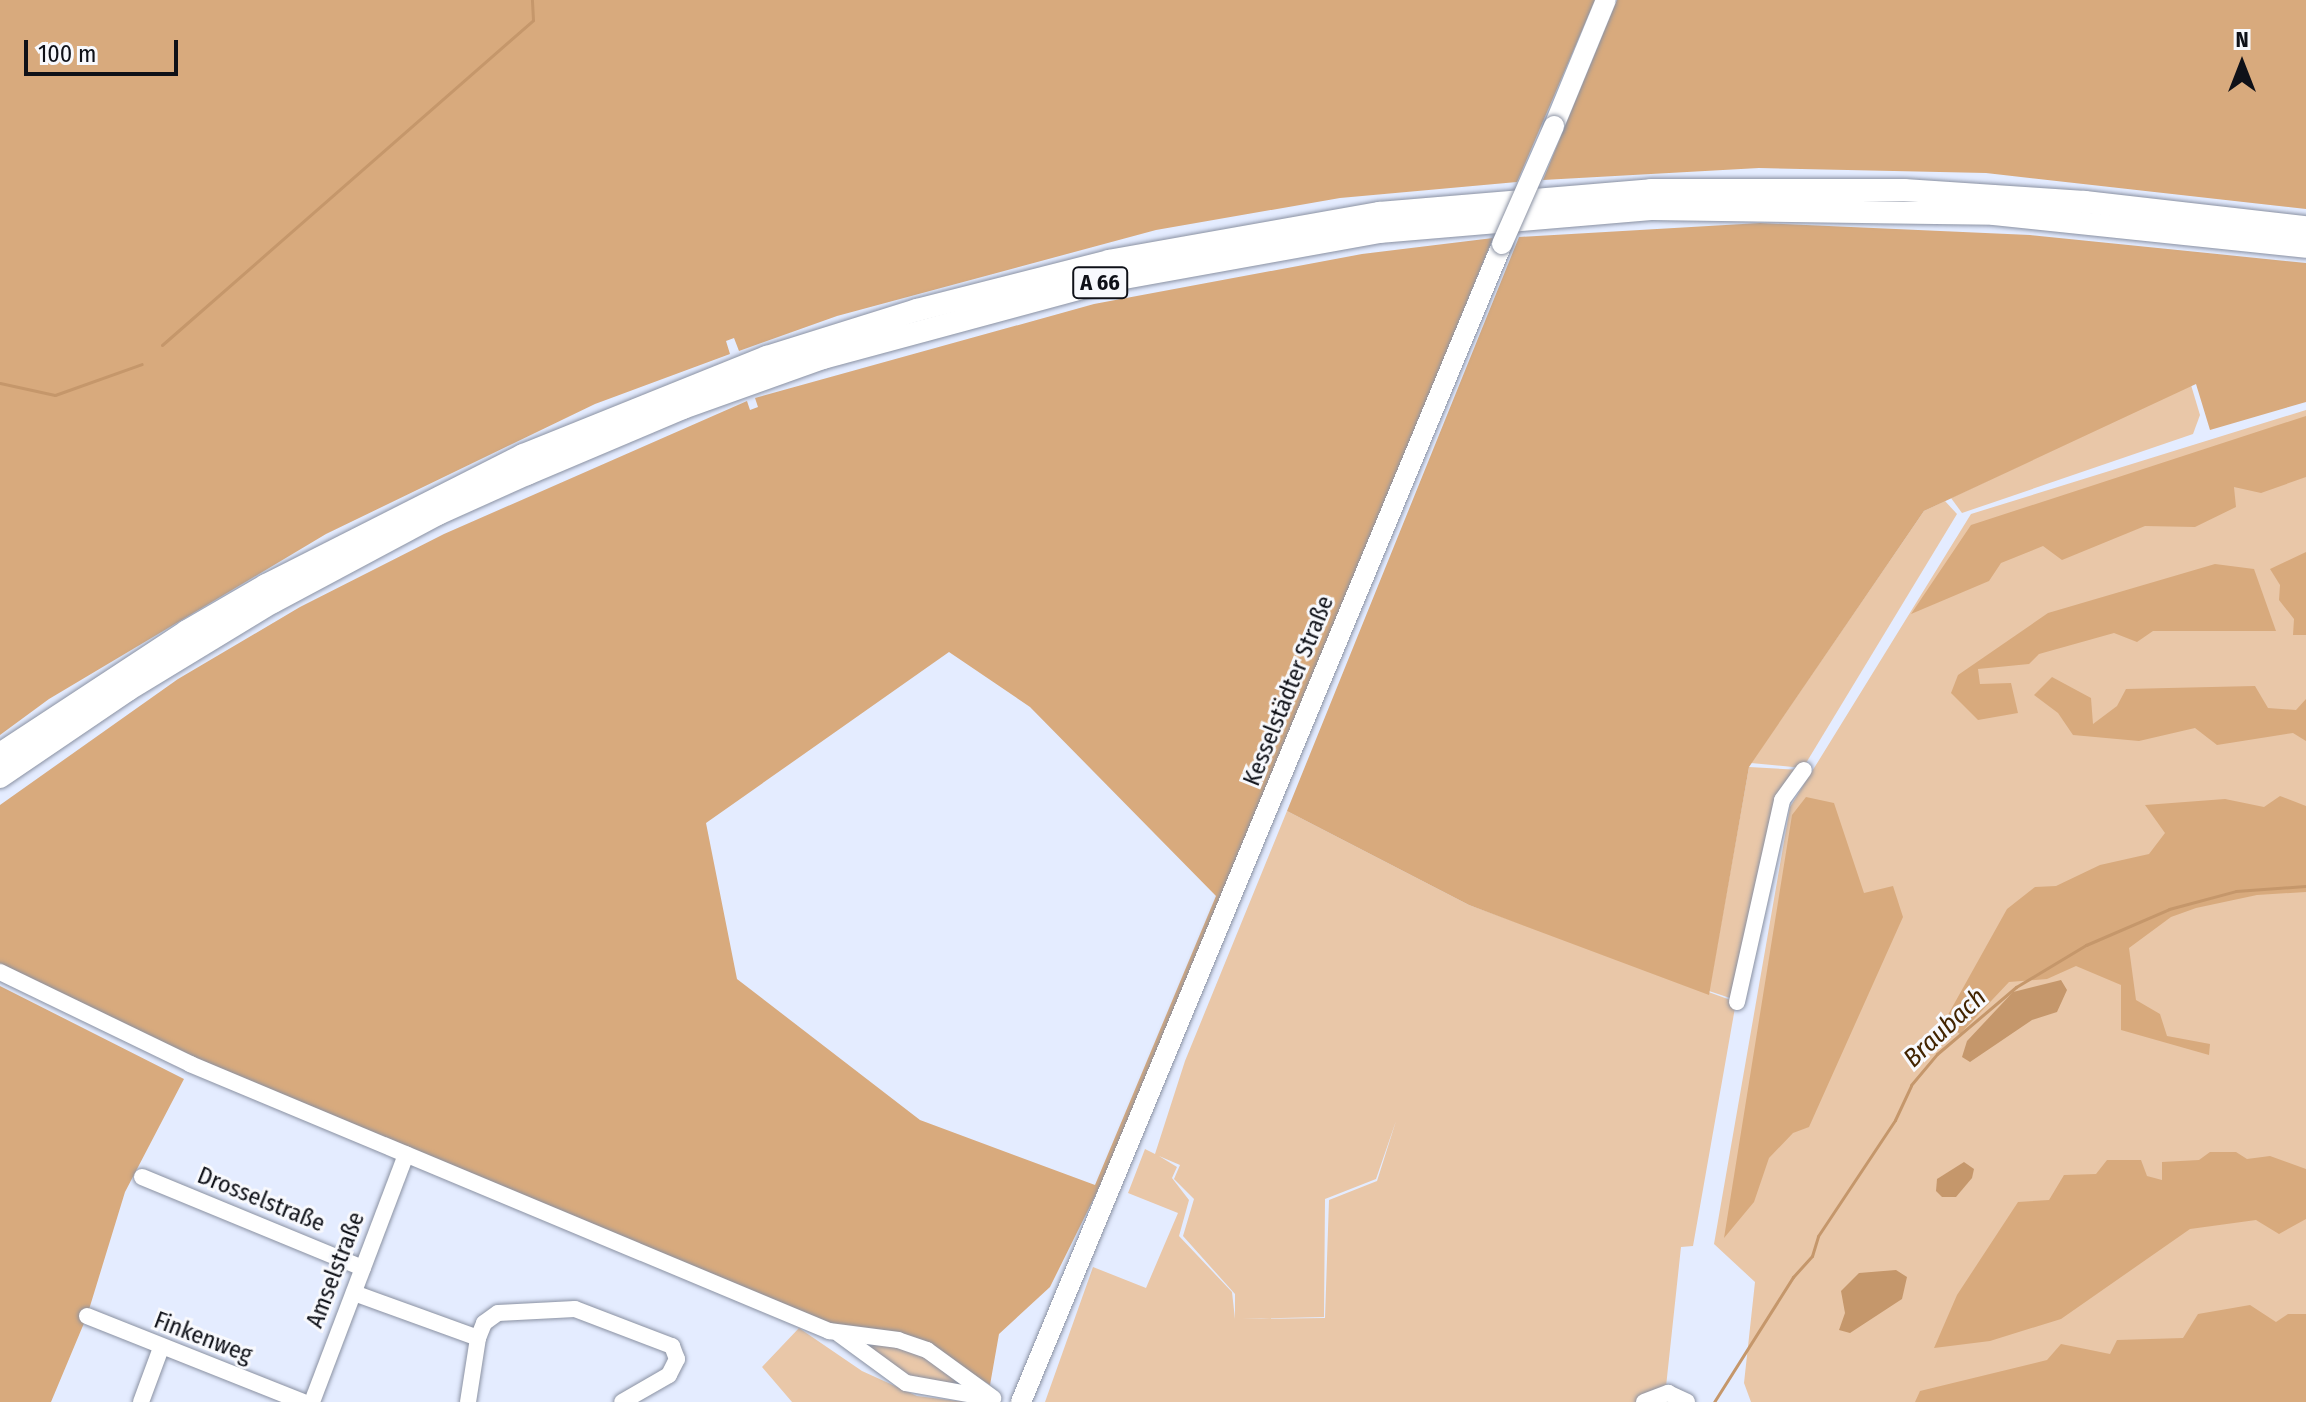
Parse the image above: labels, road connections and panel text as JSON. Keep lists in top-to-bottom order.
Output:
{
  "streets": {
    "highway": ["A 66"],
    "main road": ["Kesselstädter Straße"],
    "street": ["Drosselstraße", "Amselstraße", "Finkenweg"]
  },
  "crossings": [
    ["Drosselstraße", "Amselstraße"]
  ],
  "water": ["Braubach"],
  "scale_bar": "100 m",
  "north": "top"
}
